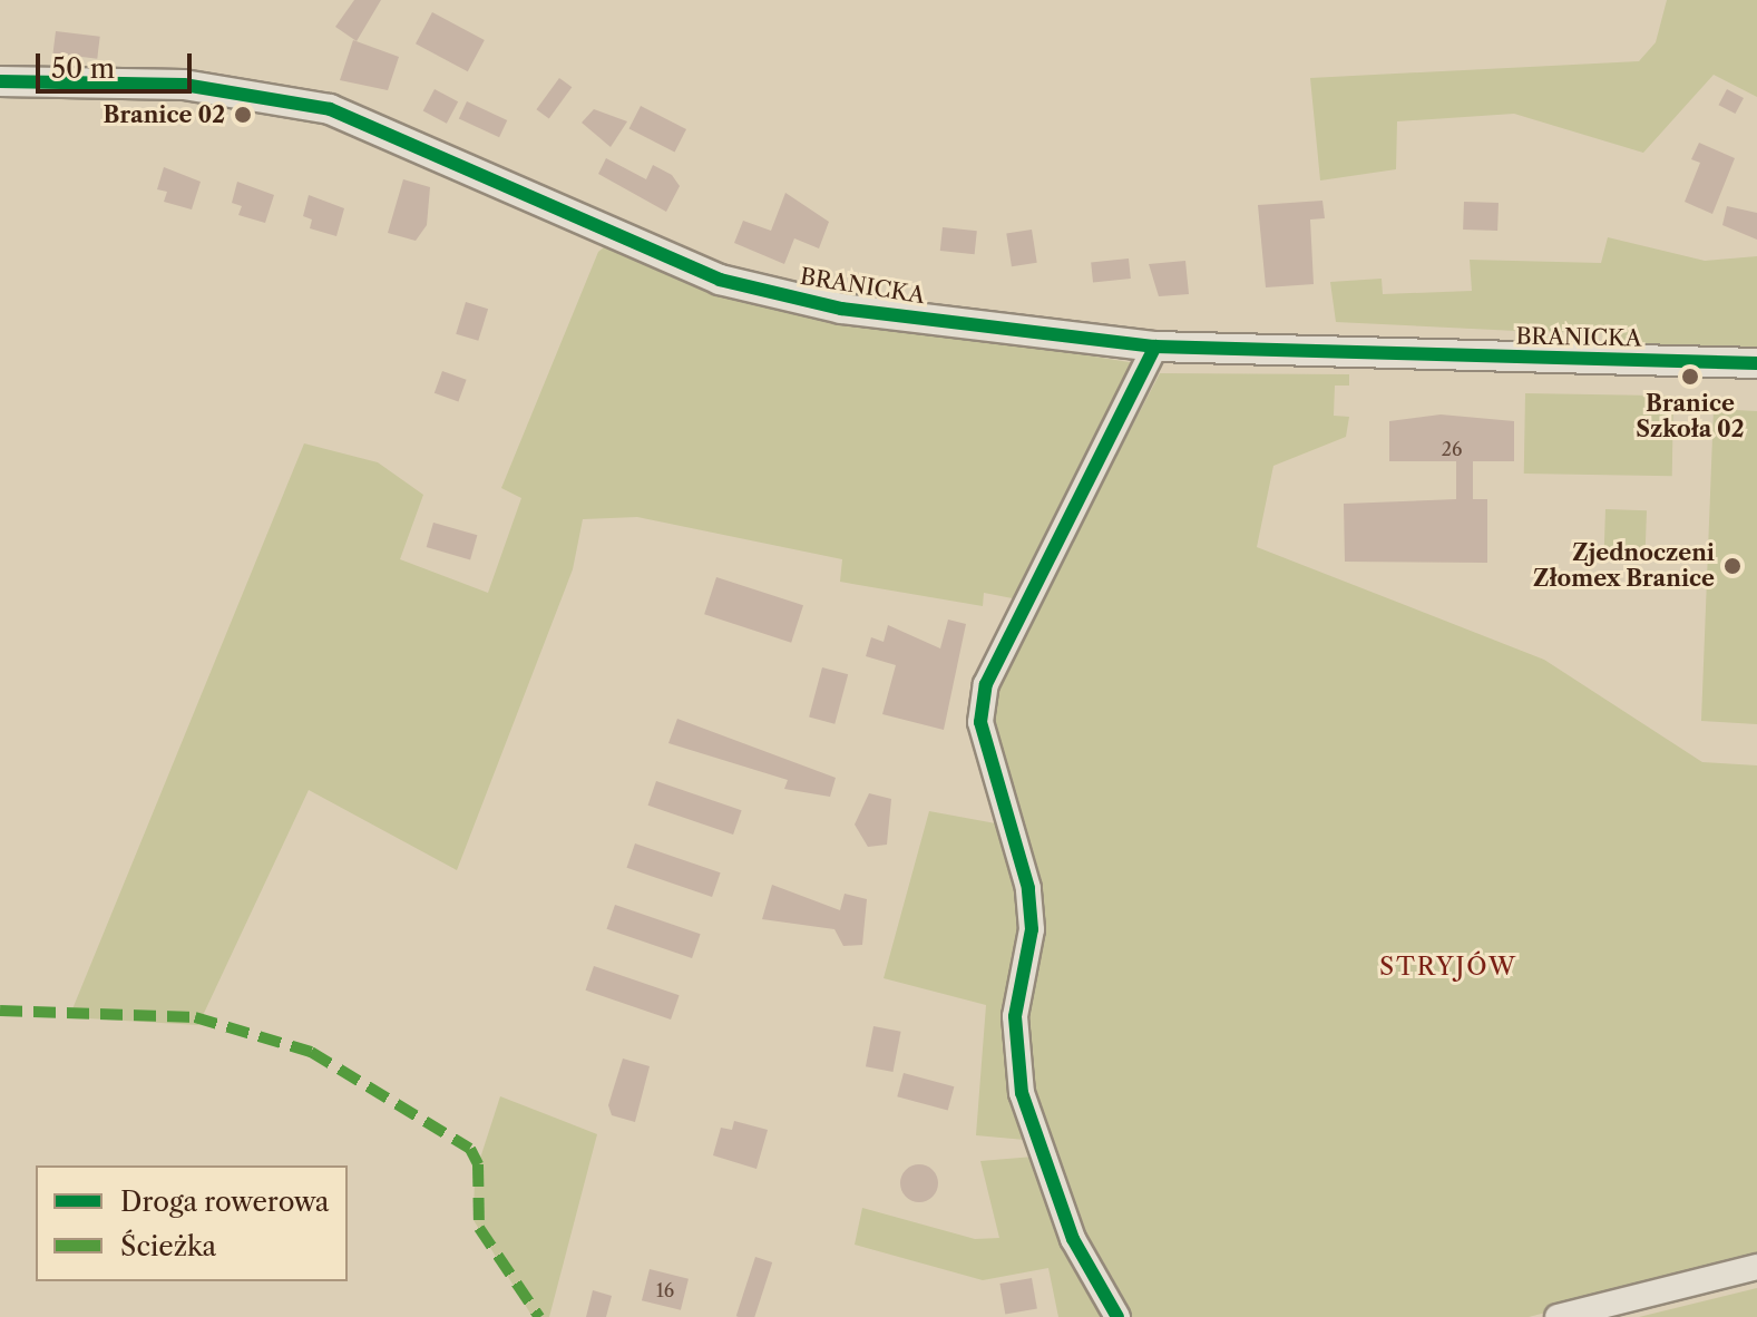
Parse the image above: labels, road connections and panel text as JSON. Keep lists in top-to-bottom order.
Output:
{
  "streets": {
    "street": ["BRANICKA"]
  },
  "districts": ["STRYJÓW"],
  "places": ["Branice 02", "Branice Szkoła 02", "Zjednoczeni Złomex Branice"],
  "house_numbers": ["26", "16"],
  "legend": ["Droga rowerowa", "Ścieżka"],
  "scale_bar": "50 m"
}
